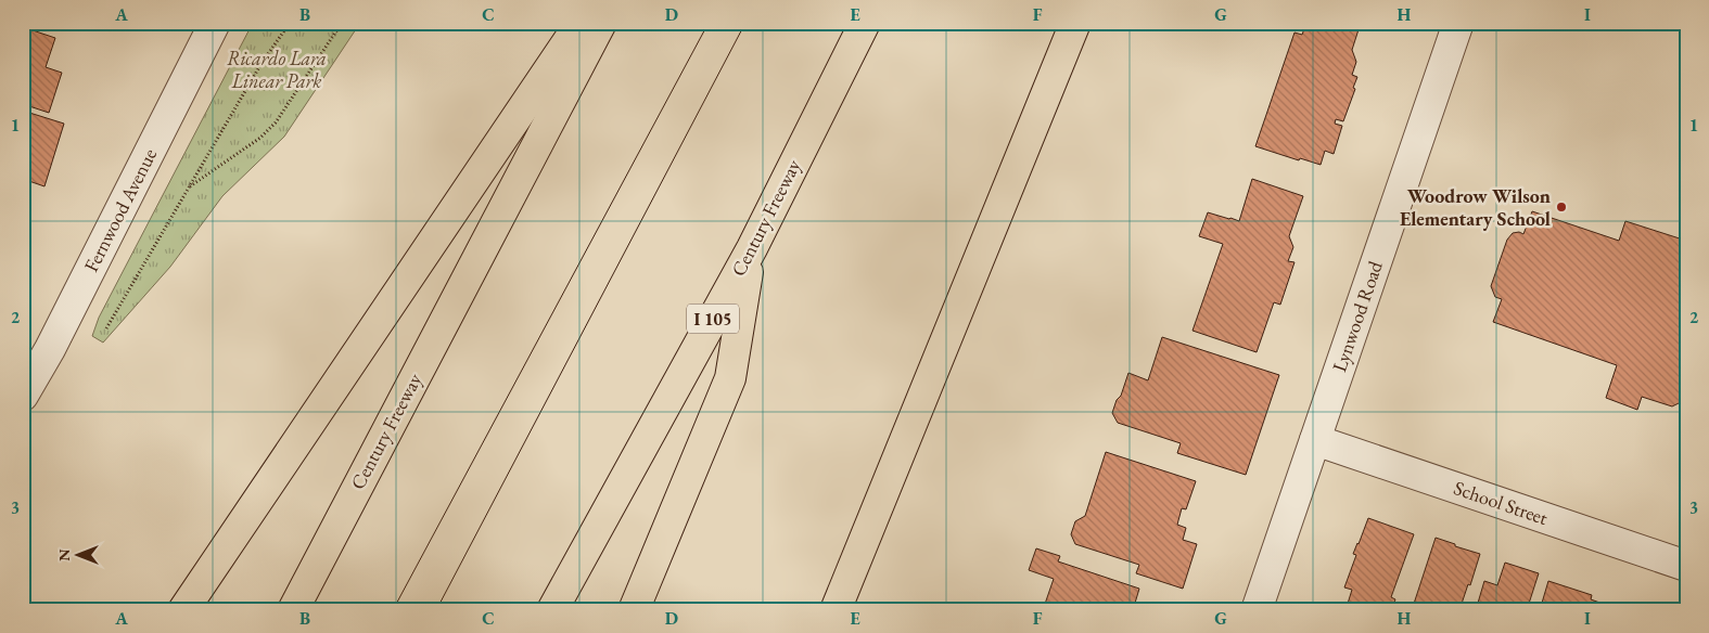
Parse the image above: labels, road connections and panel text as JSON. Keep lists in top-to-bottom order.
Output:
{
  "streets": {
    "highway": ["Century Freeway", "I 105"],
    "street": ["Fernwood Avenue", "Lynwood Road", "School Street"]
  },
  "crossings": [
    ["Lynwood Road", "School Street"]
  ],
  "parks": ["Ricardo Lara Linear Park"],
  "places": ["Woodrow Wilson Elementary School"],
  "north": "left",
  "grid": {
    "columns": [
      "A",
      "B",
      "C",
      "D",
      "E",
      "F",
      "G",
      "H",
      "I"
    ],
    "rows": ["1", "2", "3"]
  }
}
